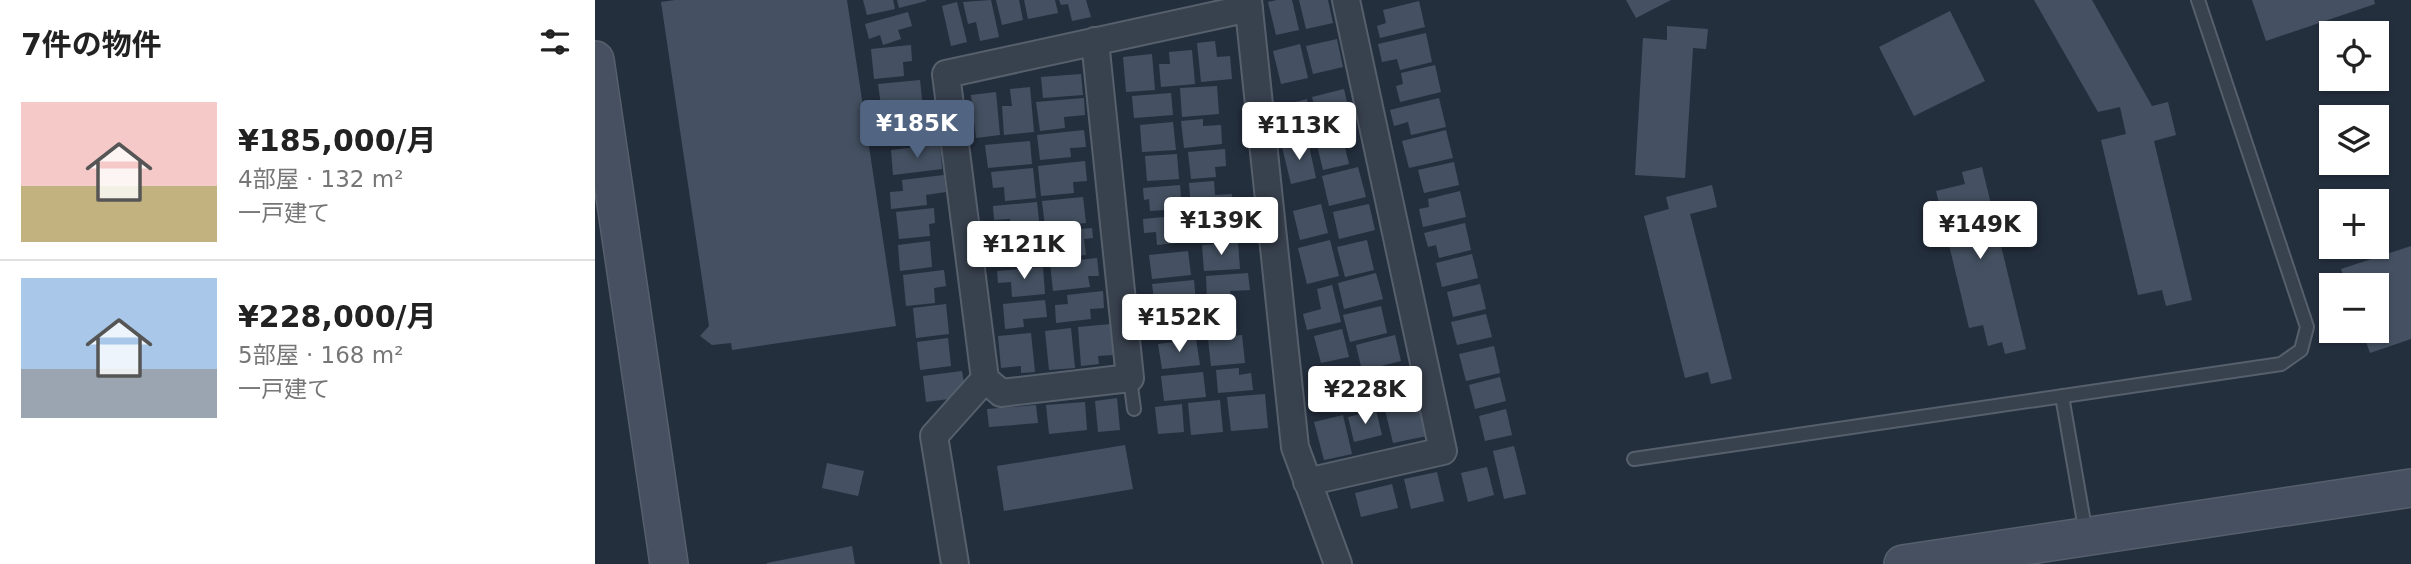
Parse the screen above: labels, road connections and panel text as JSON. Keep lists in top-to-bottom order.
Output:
{
  "page": {
    "heading": "7件の物件",
    "map_buttons": ["+", "−"],
    "list": [
      {
        "name": "¥185,000/月",
        "note": "4部屋 · 132 m² · 一戸建て"
      },
      {
        "name": "¥228,000/月",
        "note": "5部屋 · 168 m² · 一戸建て"
      }
    ],
    "price": [
      "¥185K",
      "¥113K",
      "¥139K",
      "¥149K",
      "¥121K",
      "¥152K",
      "¥228K"
    ]
  }
}
